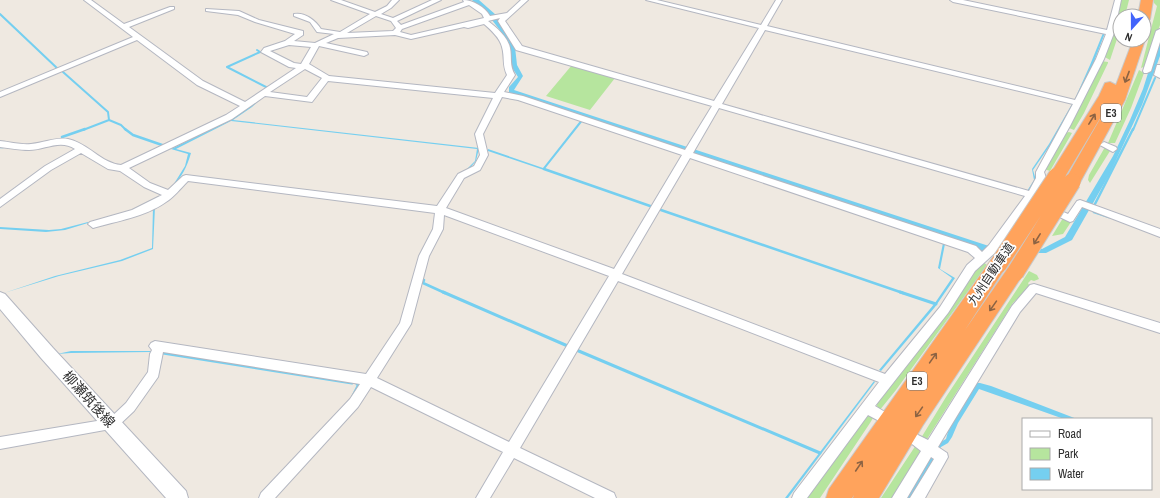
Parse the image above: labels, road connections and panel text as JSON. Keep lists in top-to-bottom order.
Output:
{
  "streets": {
    "highway": ["E3", "九州自動車道"],
    "main road": ["柳瀬筑後線"]
  },
  "legend": ["Road", "Park", "Water"],
  "north": "bottom"
}
